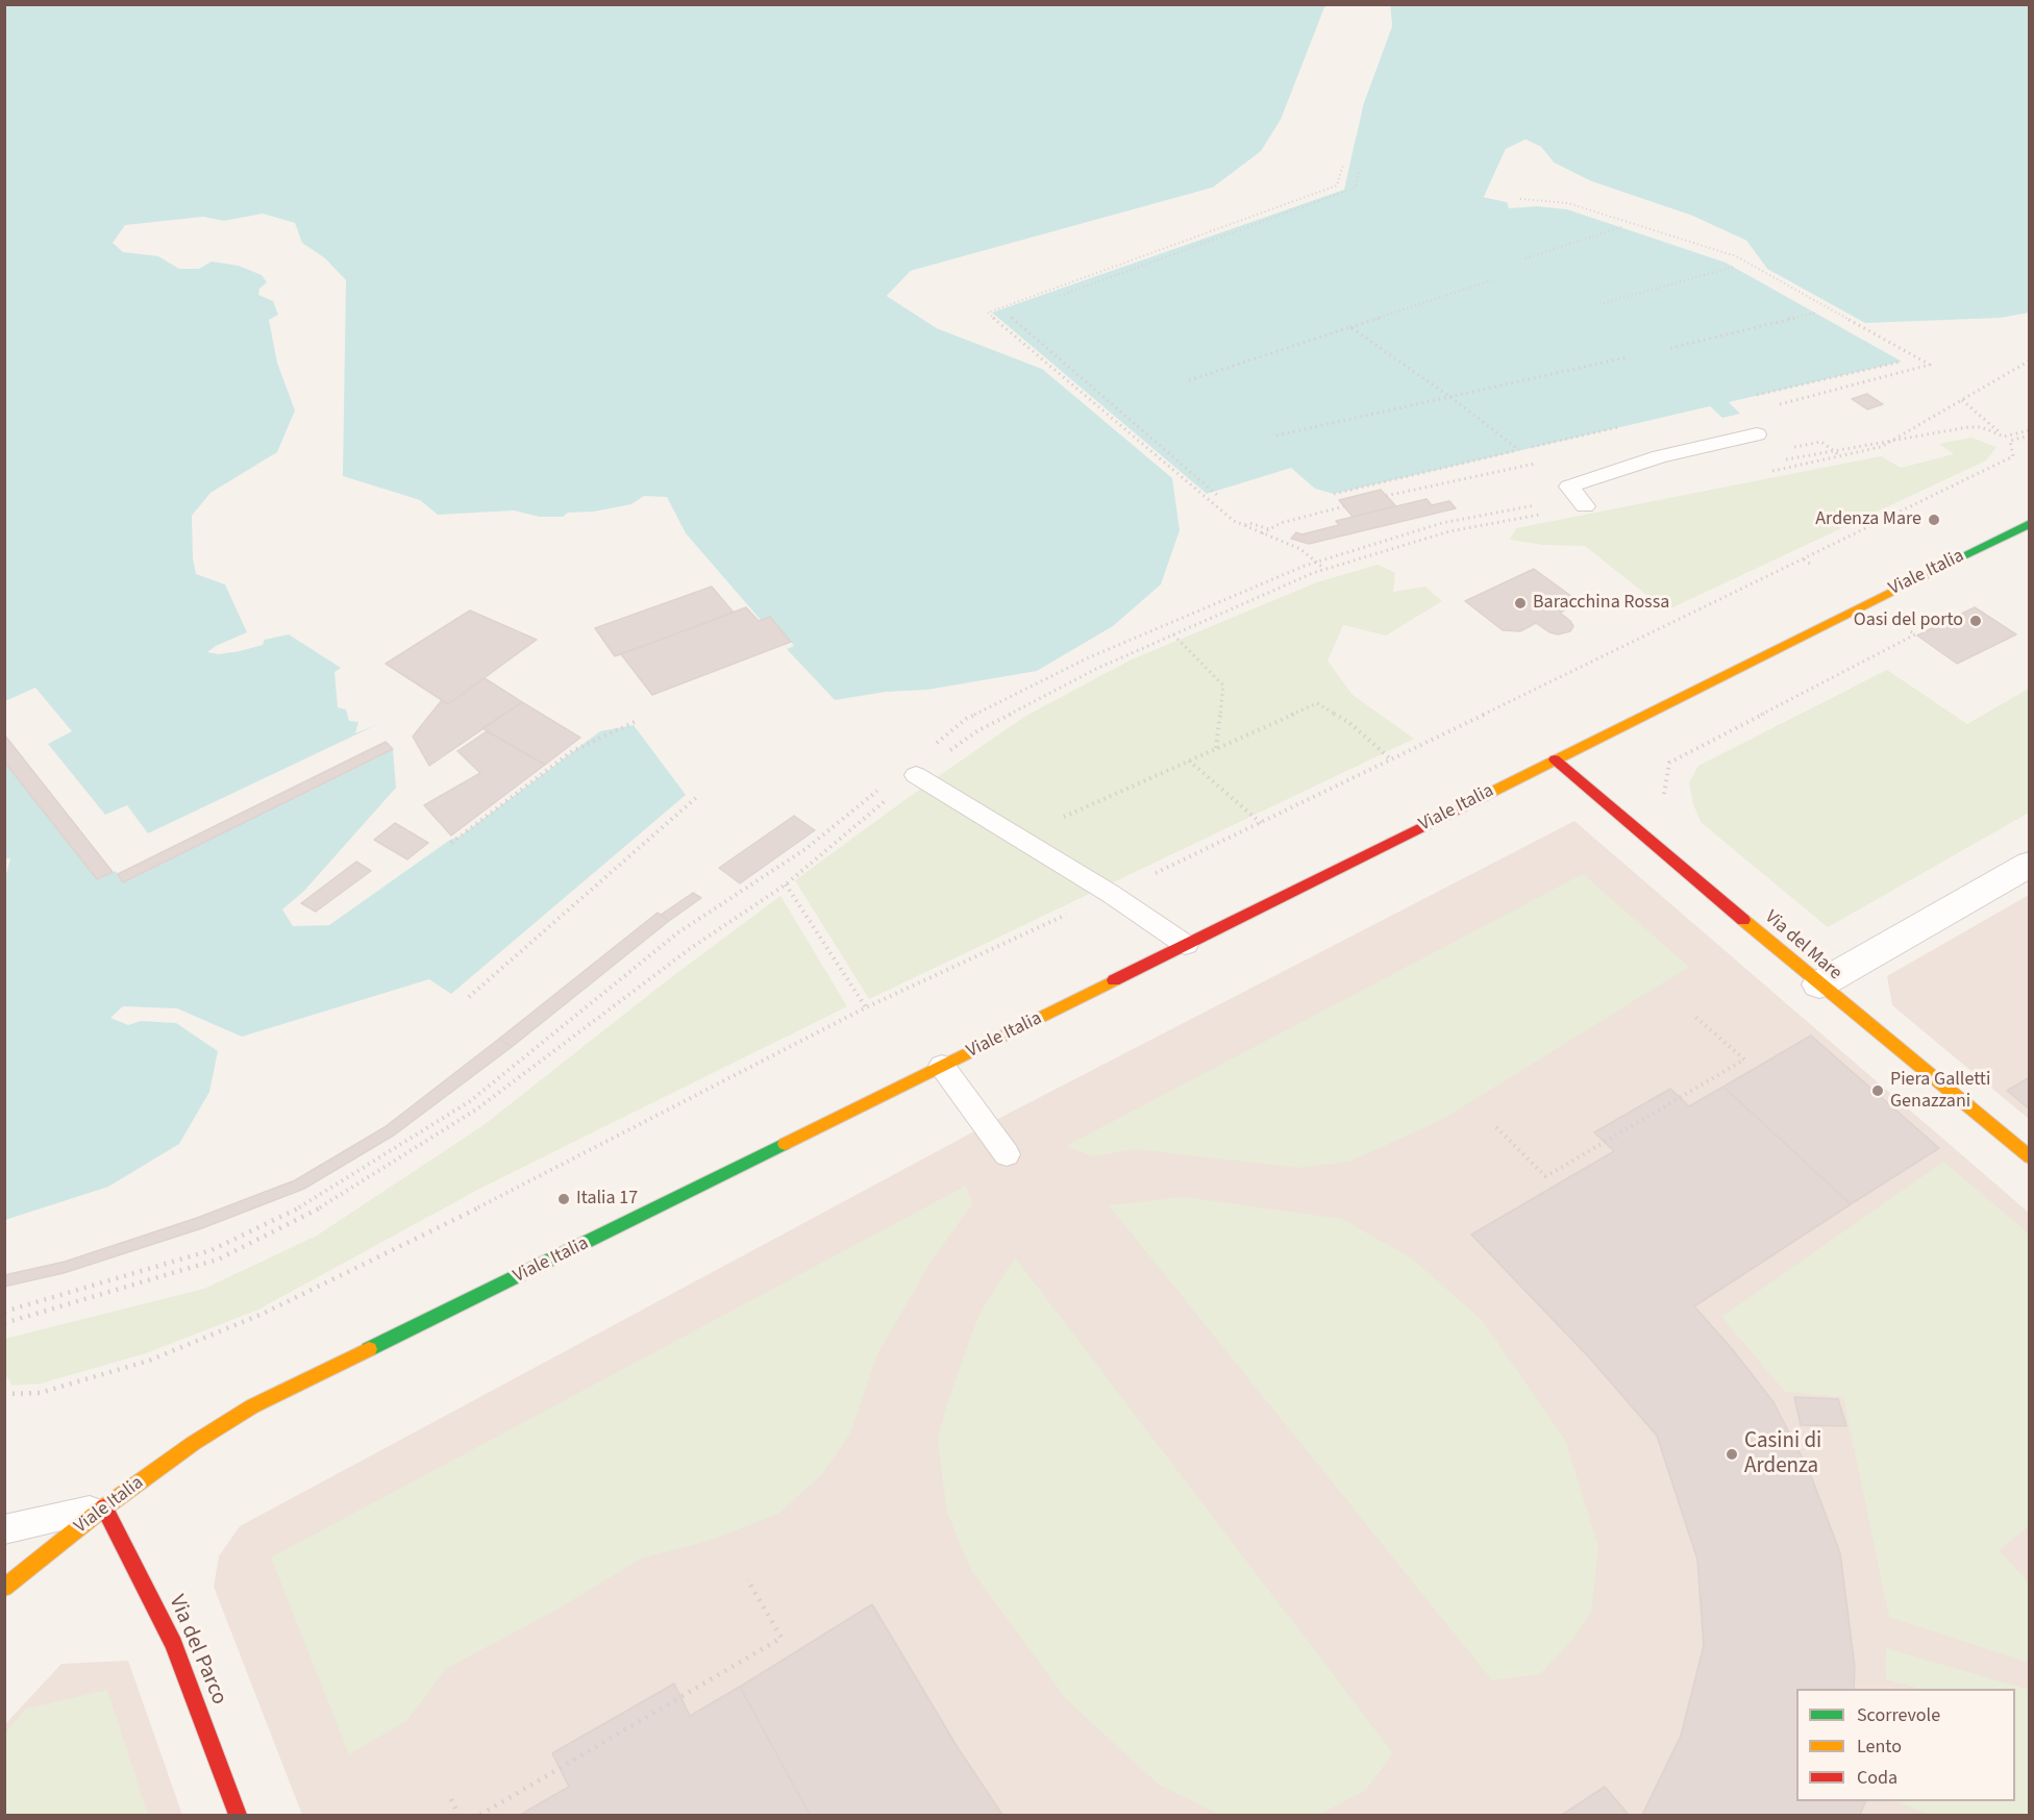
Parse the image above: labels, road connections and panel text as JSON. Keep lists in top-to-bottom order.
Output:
{
  "streets": {
    "main road": ["Viale Italia", "Via del Mare", "Via del Parco"]
  },
  "crossings": [
    ["Viale Italia", "Via del Mare"],
    ["Viale Italia", "Via del Parco"]
  ],
  "places": [
    "Ardenza Mare",
    "Baracchina Rossa",
    "Oasi del porto",
    "Piera Galletti Genazzani",
    "Italia 17",
    "Casini di Ardenza"
  ],
  "legend": ["Scorrevole", "Lento", "Coda"]
}
